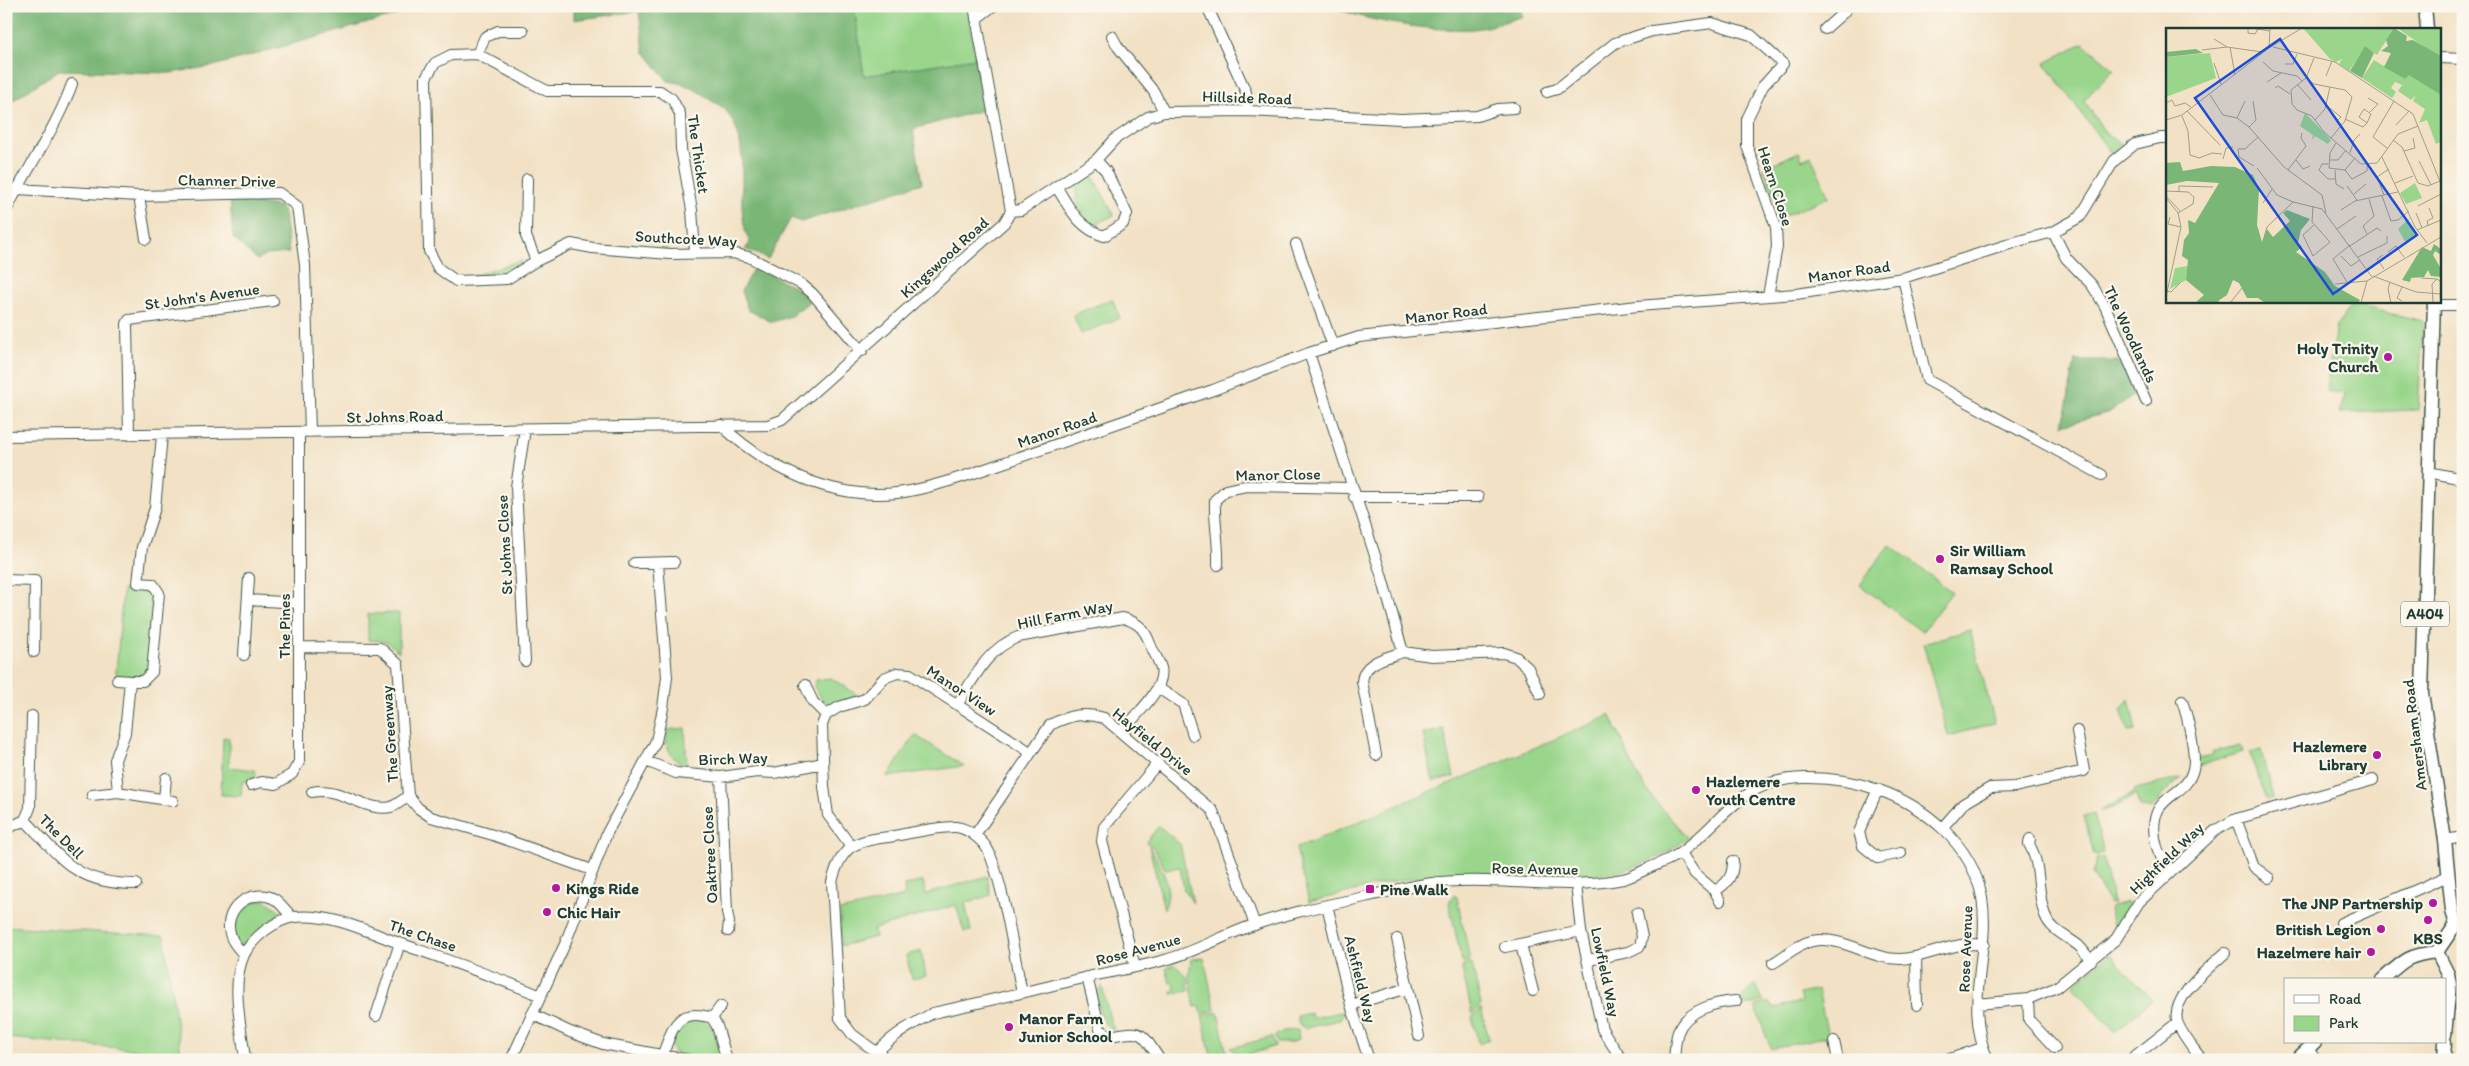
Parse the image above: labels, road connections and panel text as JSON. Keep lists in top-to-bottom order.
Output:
{
  "streets": {
    "main road": ["A404", "Amersham Road"],
    "street": [
      "Hillside Road",
      "The Thicket",
      "Channer Drive",
      "Hearn Close",
      "Southcote Way",
      "Kingswood Road",
      "Manor Road",
      "St John's Avenue",
      "The Woodlands",
      "St Johns Road",
      "Manor Close",
      "St Johns Close",
      "Hill Farm Way",
      "The Pines",
      "Manor View",
      "The Greenway",
      "Hayfield Drive",
      "Birch Way",
      "The Dell",
      "Oaktree Close",
      "Highfield Way",
      "Rose Avenue",
      "The Chase",
      "Lowfield Way",
      "Ashfield Way"
    ]
  },
  "crossings": [
    ["Hillside Road", "Kingswood Road"],
    ["The Thicket", "Southcote Way"],
    ["Channer Drive", "St Johns Road"],
    ["Channer Drive", "The Pines"],
    ["Hearn Close", "Manor Road"],
    ["Southcote Way", "Kingswood Road"],
    ["Kingswood Road", "St Johns Road"],
    ["Manor Road", "The Woodlands"],
    ["Manor Road", "St Johns Road"],
    ["Manor Road", "Manor Close"],
    ["St John's Avenue", "St Johns Road"],
    ["St Johns Road", "St Johns Close"],
    ["St Johns Road", "The Pines"],
    ["Hill Farm Way", "Manor View"],
    ["The Pines", "The Greenway"],
    ["Manor View", "Hayfield Drive"],
    ["Hayfield Drive", "Rose Avenue"],
    ["Birch Way", "Oaktree Close"],
    ["Highfield Way", "Rose Avenue"],
    ["Rose Avenue", "Lowfield Way"],
    ["Rose Avenue", "Ashfield Way"]
  ],
  "places": {
    "other": [
      "Holy Trinity Church",
      "Sir William Ramsay School",
      "Hazlemere Library",
      "Hazlemere Youth Centre",
      "Kings Ride",
      "The JNP Partnership",
      "Chic Hair",
      "KBS",
      "British Legion",
      "Hazelmere hair",
      "Manor Farm Junior School"
    ],
    "transit": ["Pine Walk"]
  },
  "legend": ["Road", "Park"]
}
